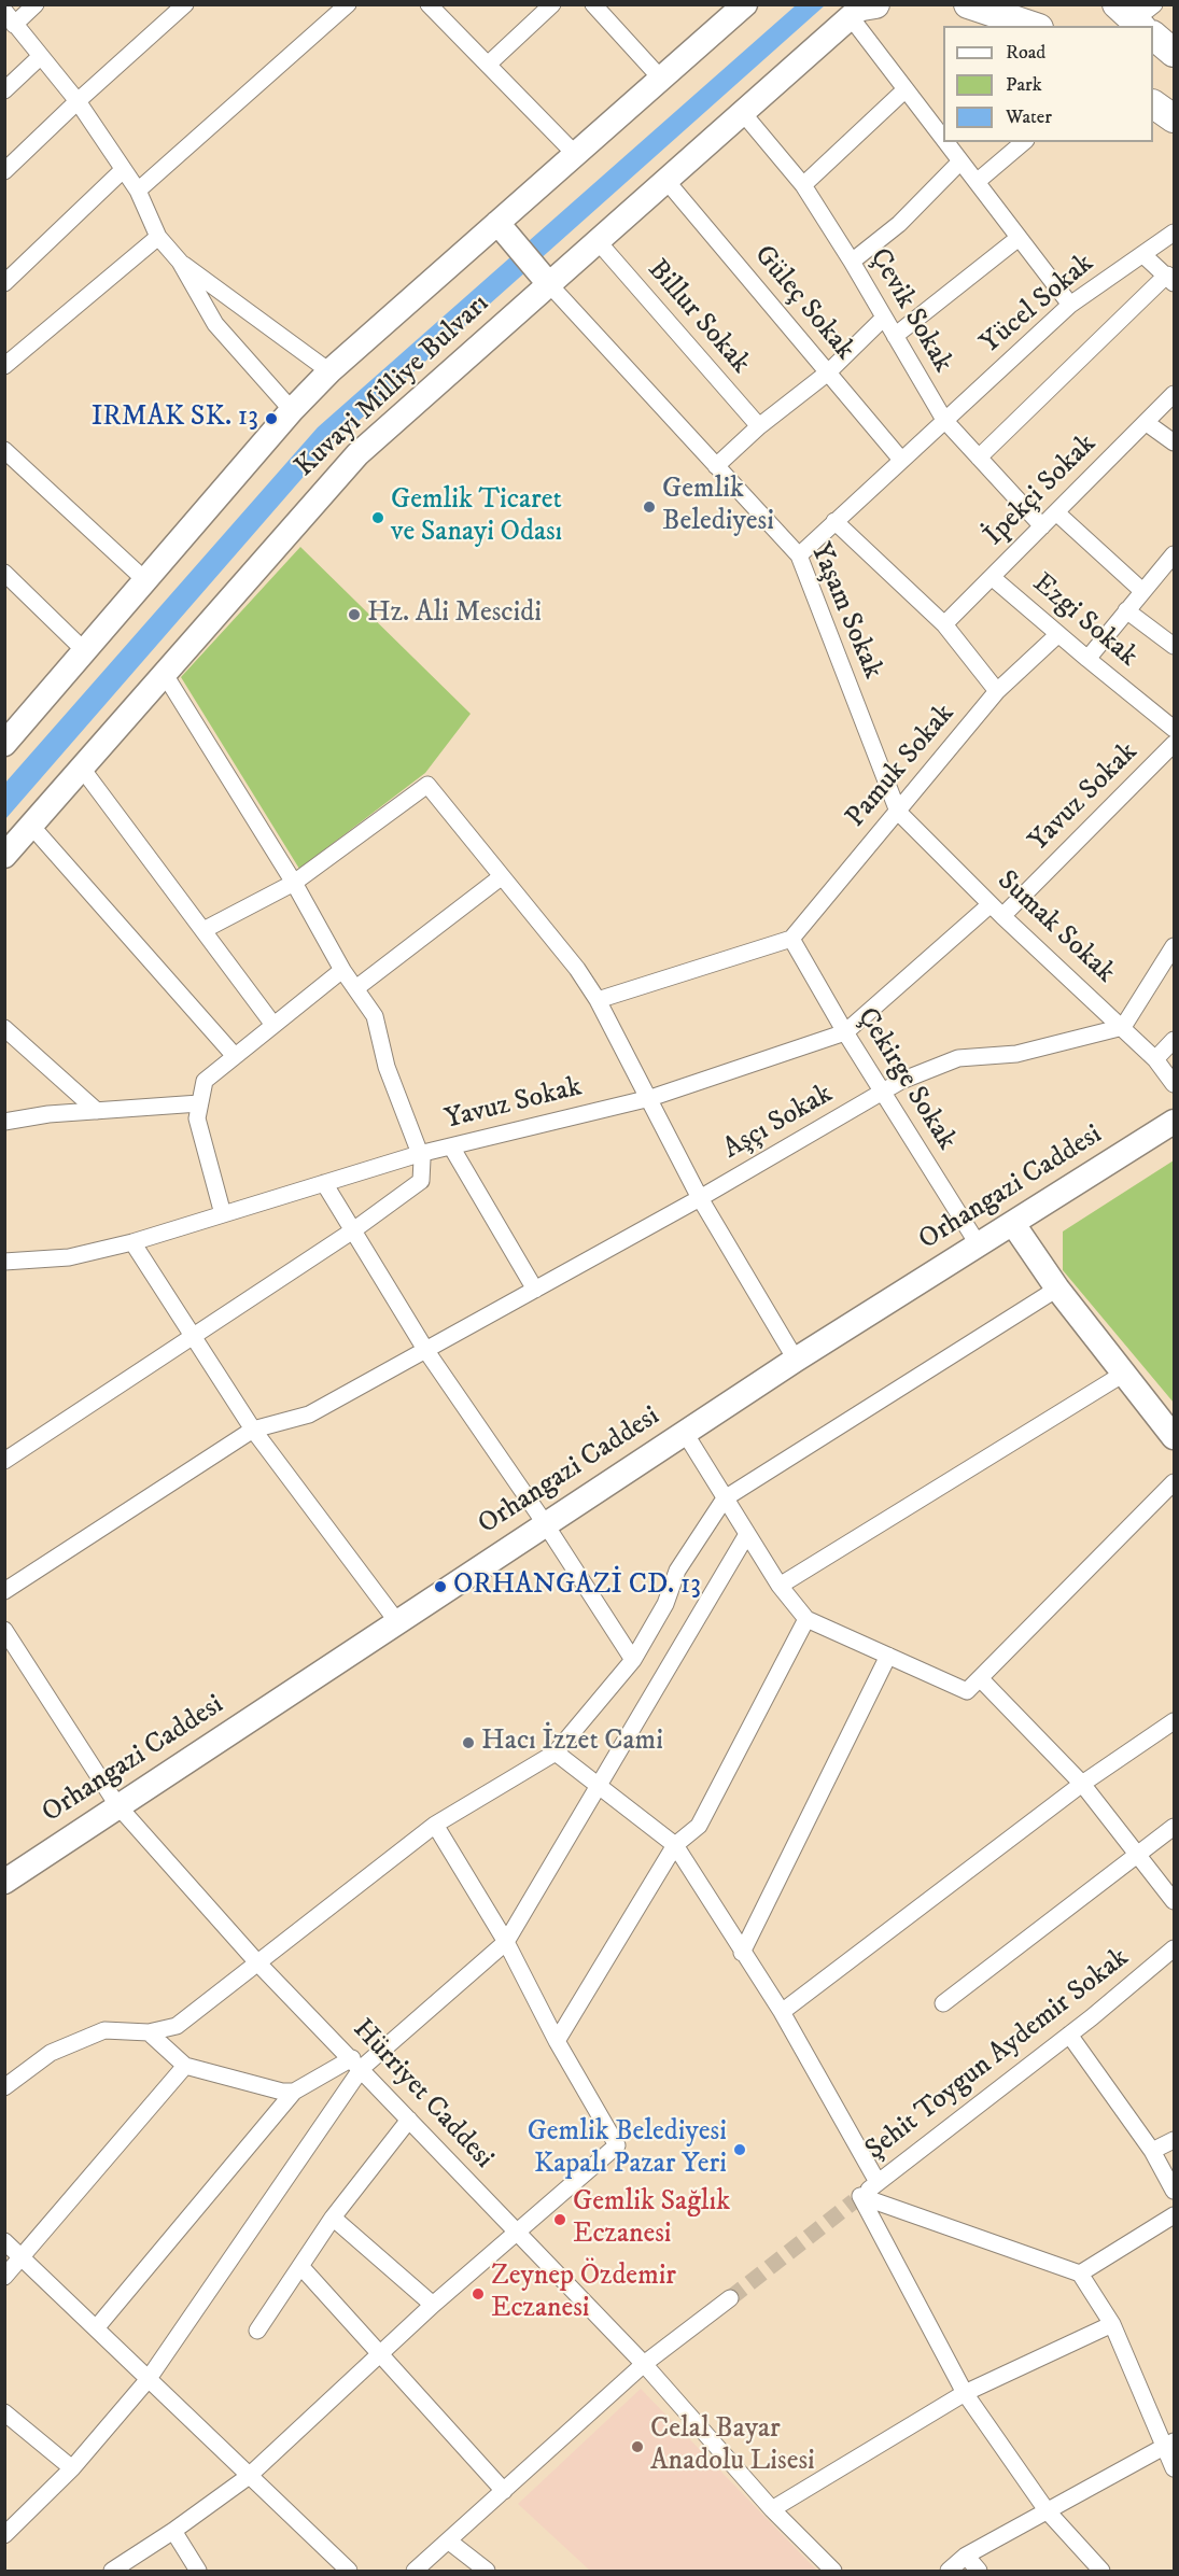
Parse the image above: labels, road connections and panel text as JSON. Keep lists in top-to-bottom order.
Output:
{
  "streets": {
    "main road": ["Kuvayi Milliye Bulvarı", "Orhangazi Caddesi"],
    "street": [
      "Güleç Sokak",
      "Yücel Sokak",
      "Çevik Sokak",
      "Billur Sokak",
      "İpekçi Sokak",
      "Yaşam Sokak",
      "Ezgi Sokak",
      "Pamuk Sokak",
      "Yavuz Sokak",
      "Sumak Sokak",
      "Çekirge Sokak",
      "Aşçı Sokak",
      "Şehit Toygun Aydemir Sokak",
      "Hürriyet Caddesi"
    ]
  },
  "crossings": [
    ["Güleç Sokak", "Yücel Sokak"],
    ["Güleç Sokak", "Kuvayi Milliye Bulvarı"],
    ["Yücel Sokak", "Çevik Sokak"],
    ["Yücel Sokak", "Yaşam Sokak"],
    ["Çevik Sokak", "Kuvayi Milliye Bulvarı"],
    ["Çevik Sokak", "İpekçi Sokak"],
    ["Billur Sokak", "Kuvayi Milliye Bulvarı"],
    ["Kuvayi Milliye Bulvarı", "Yaşam Sokak"],
    ["İpekçi Sokak", "Ezgi Sokak"],
    ["Yaşam Sokak", "Pamuk Sokak"],
    ["Yaşam Sokak", "Sumak Sokak"],
    ["Ezgi Sokak", "Pamuk Sokak"],
    ["Pamuk Sokak", "Sumak Sokak"],
    ["Pamuk Sokak", "Çekirge Sokak"],
    ["Yavuz Sokak", "Sumak Sokak"],
    ["Yavuz Sokak", "Çekirge Sokak"],
    ["Sumak Sokak", "Aşçı Sokak"],
    ["Çekirge Sokak", "Aşçı Sokak"],
    ["Çekirge Sokak", "Orhangazi Caddesi"],
    ["Orhangazi Caddesi", "Hürriyet Caddesi"]
  ],
  "places": [
    "IRMAK SK. 13",
    "Gemlik Belediyesi",
    "Gemlik Ticaret ve Sanayi Odası",
    "Hz. Ali Mescidi",
    "ORHANGAZİ CD. 13",
    "Hacı İzzet Cami",
    "Gemlik Belediyesi Kapalı Pazar Yeri",
    "Gemlik Sağlık Eczanesi",
    "Zeynep Özdemir Eczanesi",
    "Celal Bayar Anadolu Lisesi"
  ],
  "legend": ["Road", "Park", "Water"]
}
